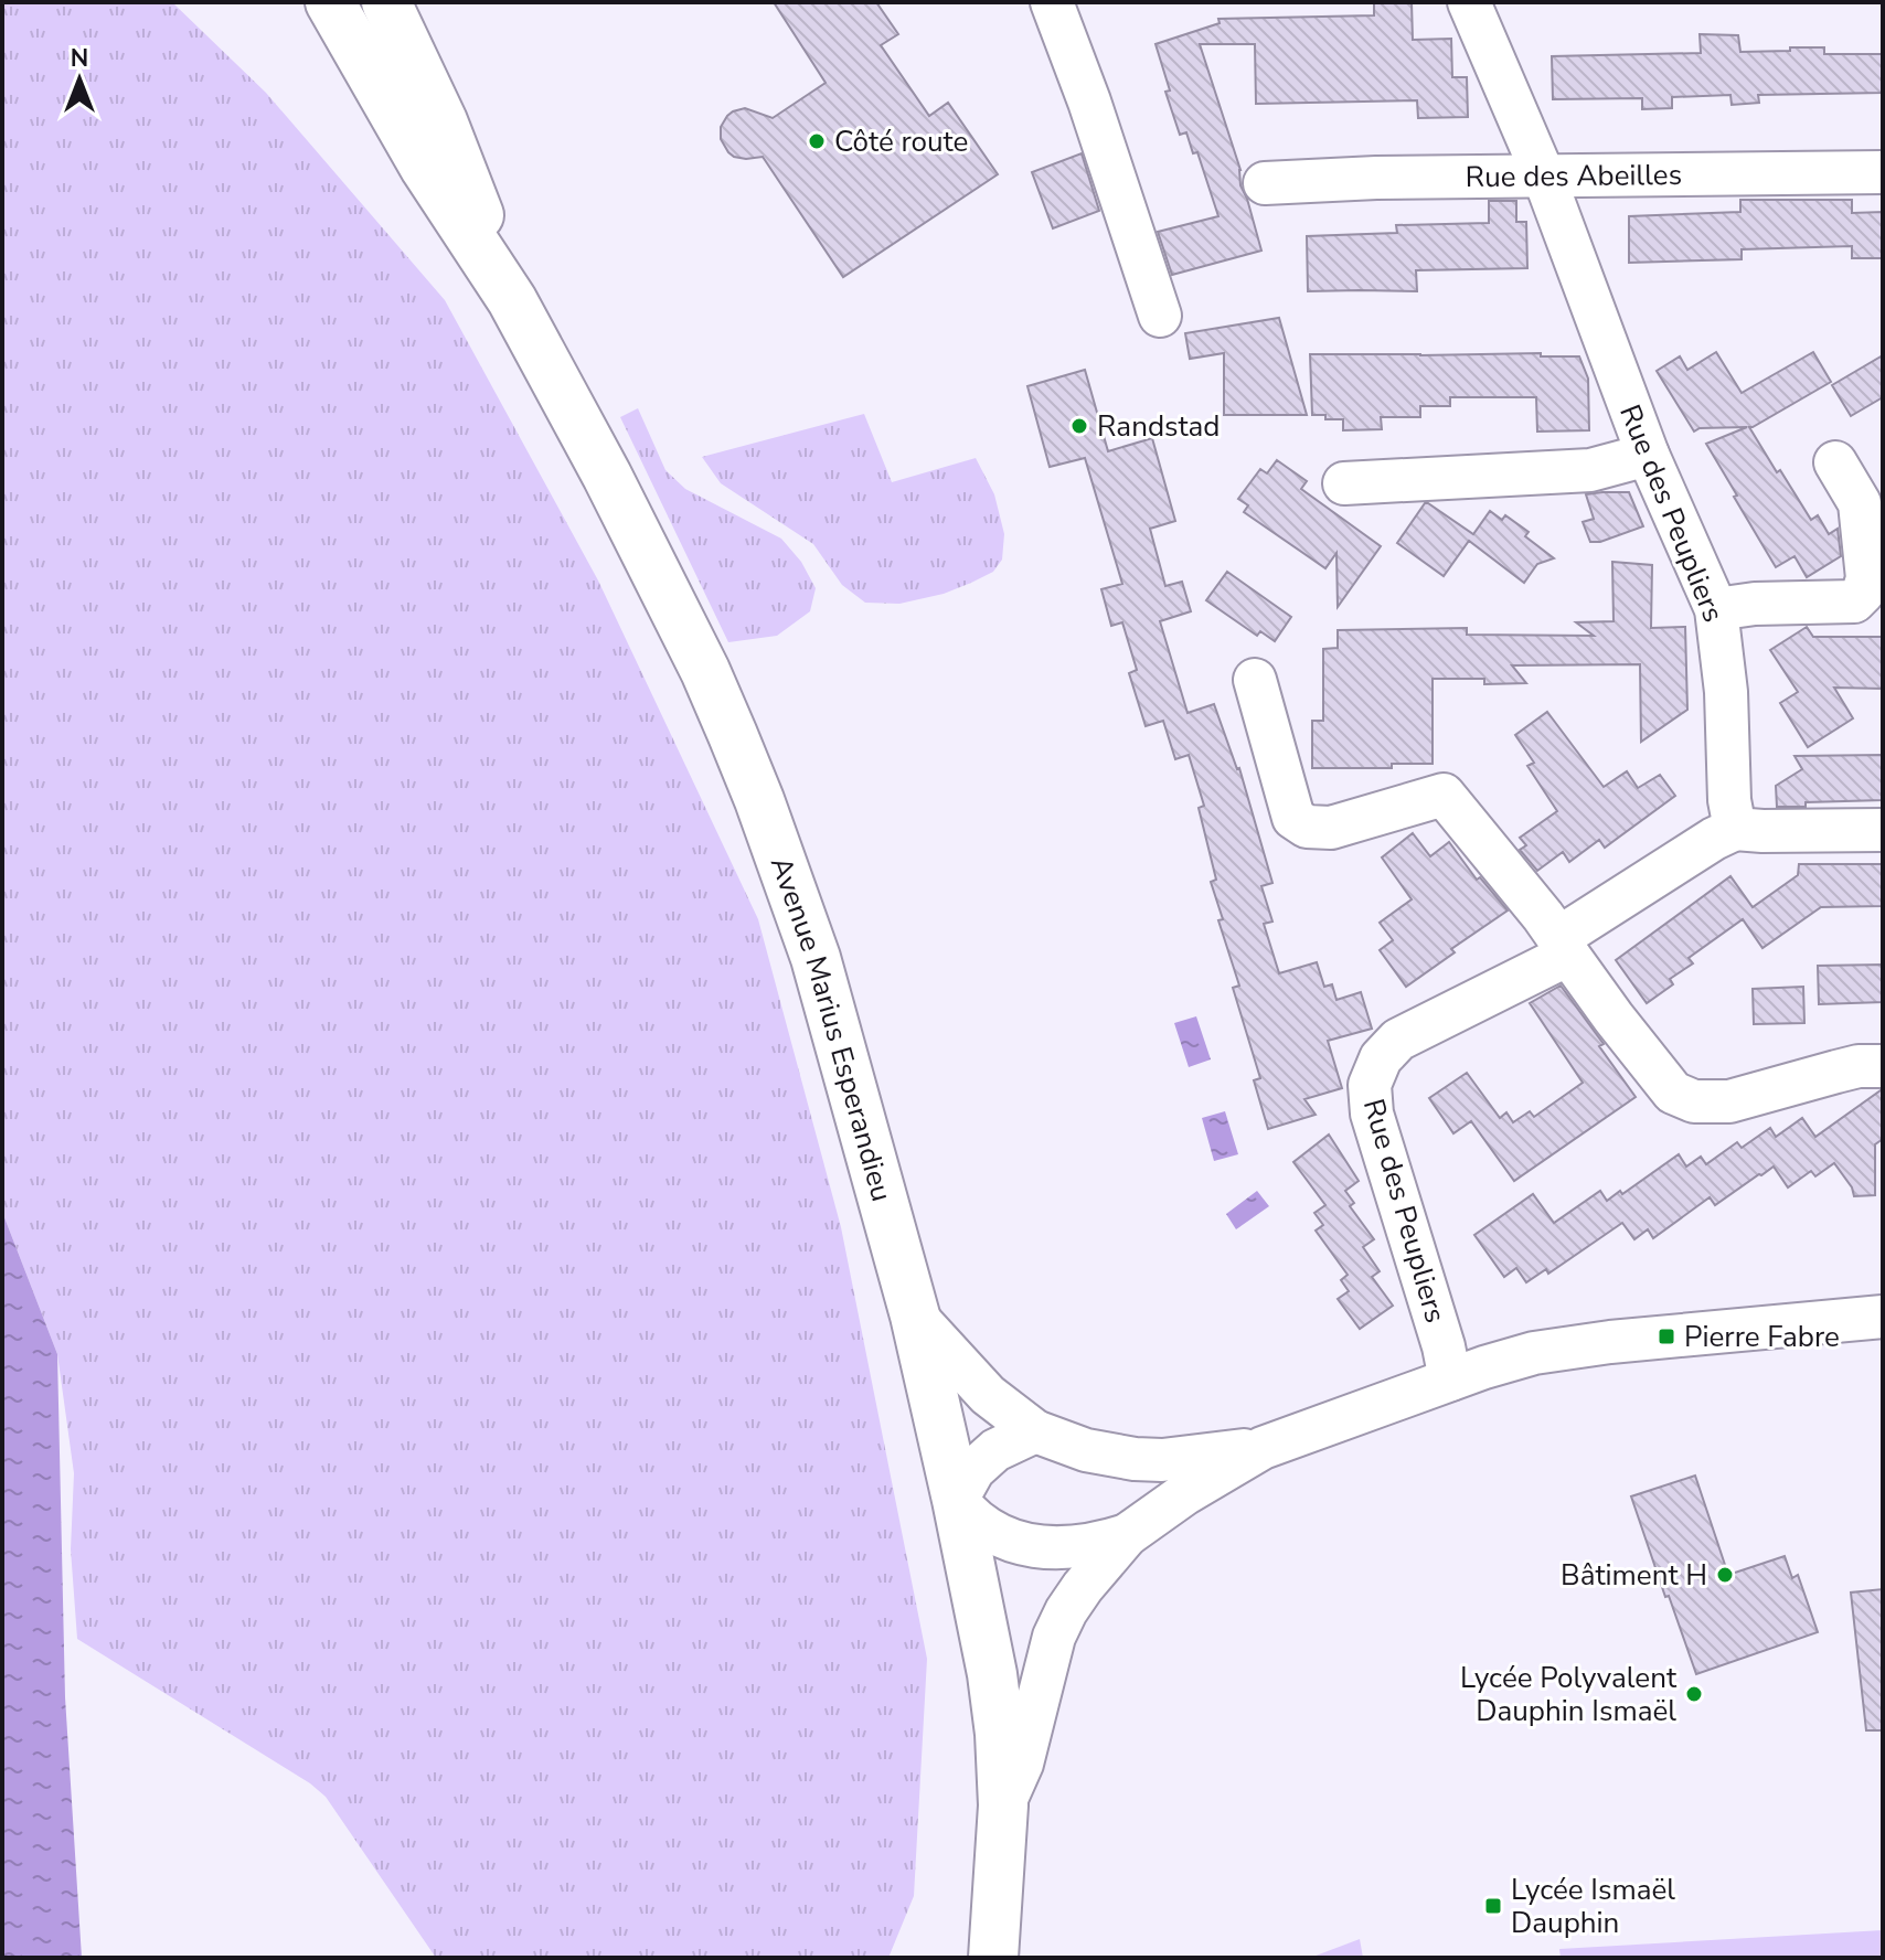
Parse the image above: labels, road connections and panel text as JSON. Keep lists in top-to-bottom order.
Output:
{
  "streets": {
    "main road": ["Avenue Marius Esperandieu"],
    "street": ["Rue des Abeilles", "Rue des Peupliers"]
  },
  "crossings": [
    ["Rue des Abeilles", "Rue des Peupliers"]
  ],
  "places": {
    "other": [
      "Côté route",
      "Randstad",
      "Bâtiment H",
      "Lycée Polyvalent Dauphin Ismaël"
    ],
    "transit": ["Pierre Fabre", "Lycée Ismaël Dauphin"]
  },
  "north": "top"
}
